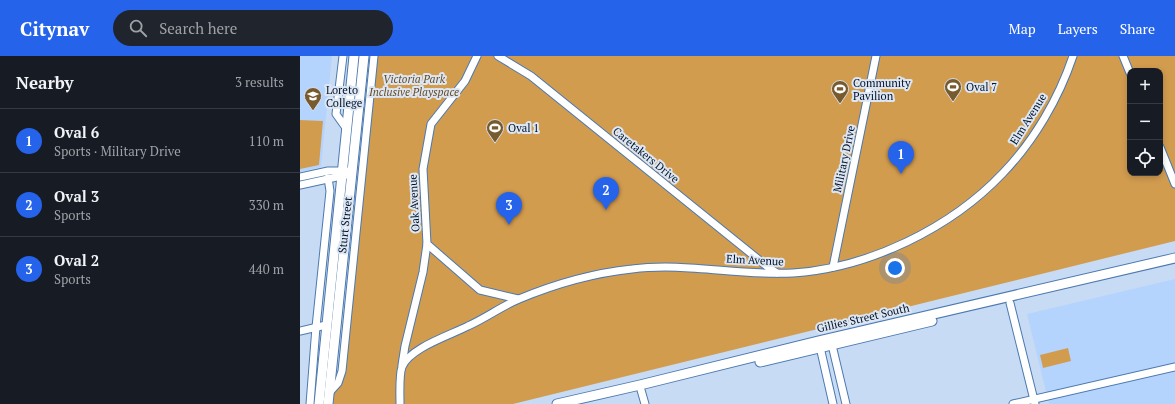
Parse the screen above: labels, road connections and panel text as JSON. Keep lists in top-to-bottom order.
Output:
{
  "streets": {
    "main road": ["Sturt Street", "Gillies Street South"],
    "street": [
      "Elm Avenue",
      "Caretakers Drive",
      "Military Drive",
      "Oak Avenue"
    ]
  },
  "crossings": [
    ["Elm Avenue", "Caretakers Drive"],
    ["Elm Avenue", "Military Drive"],
    ["Elm Avenue", "Oak Avenue"]
  ],
  "parks": ["Victoria Park Inclusive Playspace"],
  "places": {
    "sports": ["Oval 7", "Community Pavilion", "Oval 1"],
    "school or university": ["Loreto College"]
  },
  "page": {
    "header": "Citynav",
    "search": "Search here",
    "nav": ["Map", "Layers", "Share"],
    "heading": ["Nearby", "3 results"],
    "map_buttons": ["+", "−"],
    "list": [
      {
        "mark": "1",
        "name": "Oval 6",
        "note": "Sports · Military Drive",
        "value": "110 m"
      },
      {
        "mark": "2",
        "name": "Oval 3",
        "note": "Sports",
        "value": "330 m"
      },
      {
        "mark": "3",
        "name": "Oval 2",
        "note": "Sports",
        "value": "440 m"
      }
    ],
    "pins": ["1", "2", "3"]
  }
}
